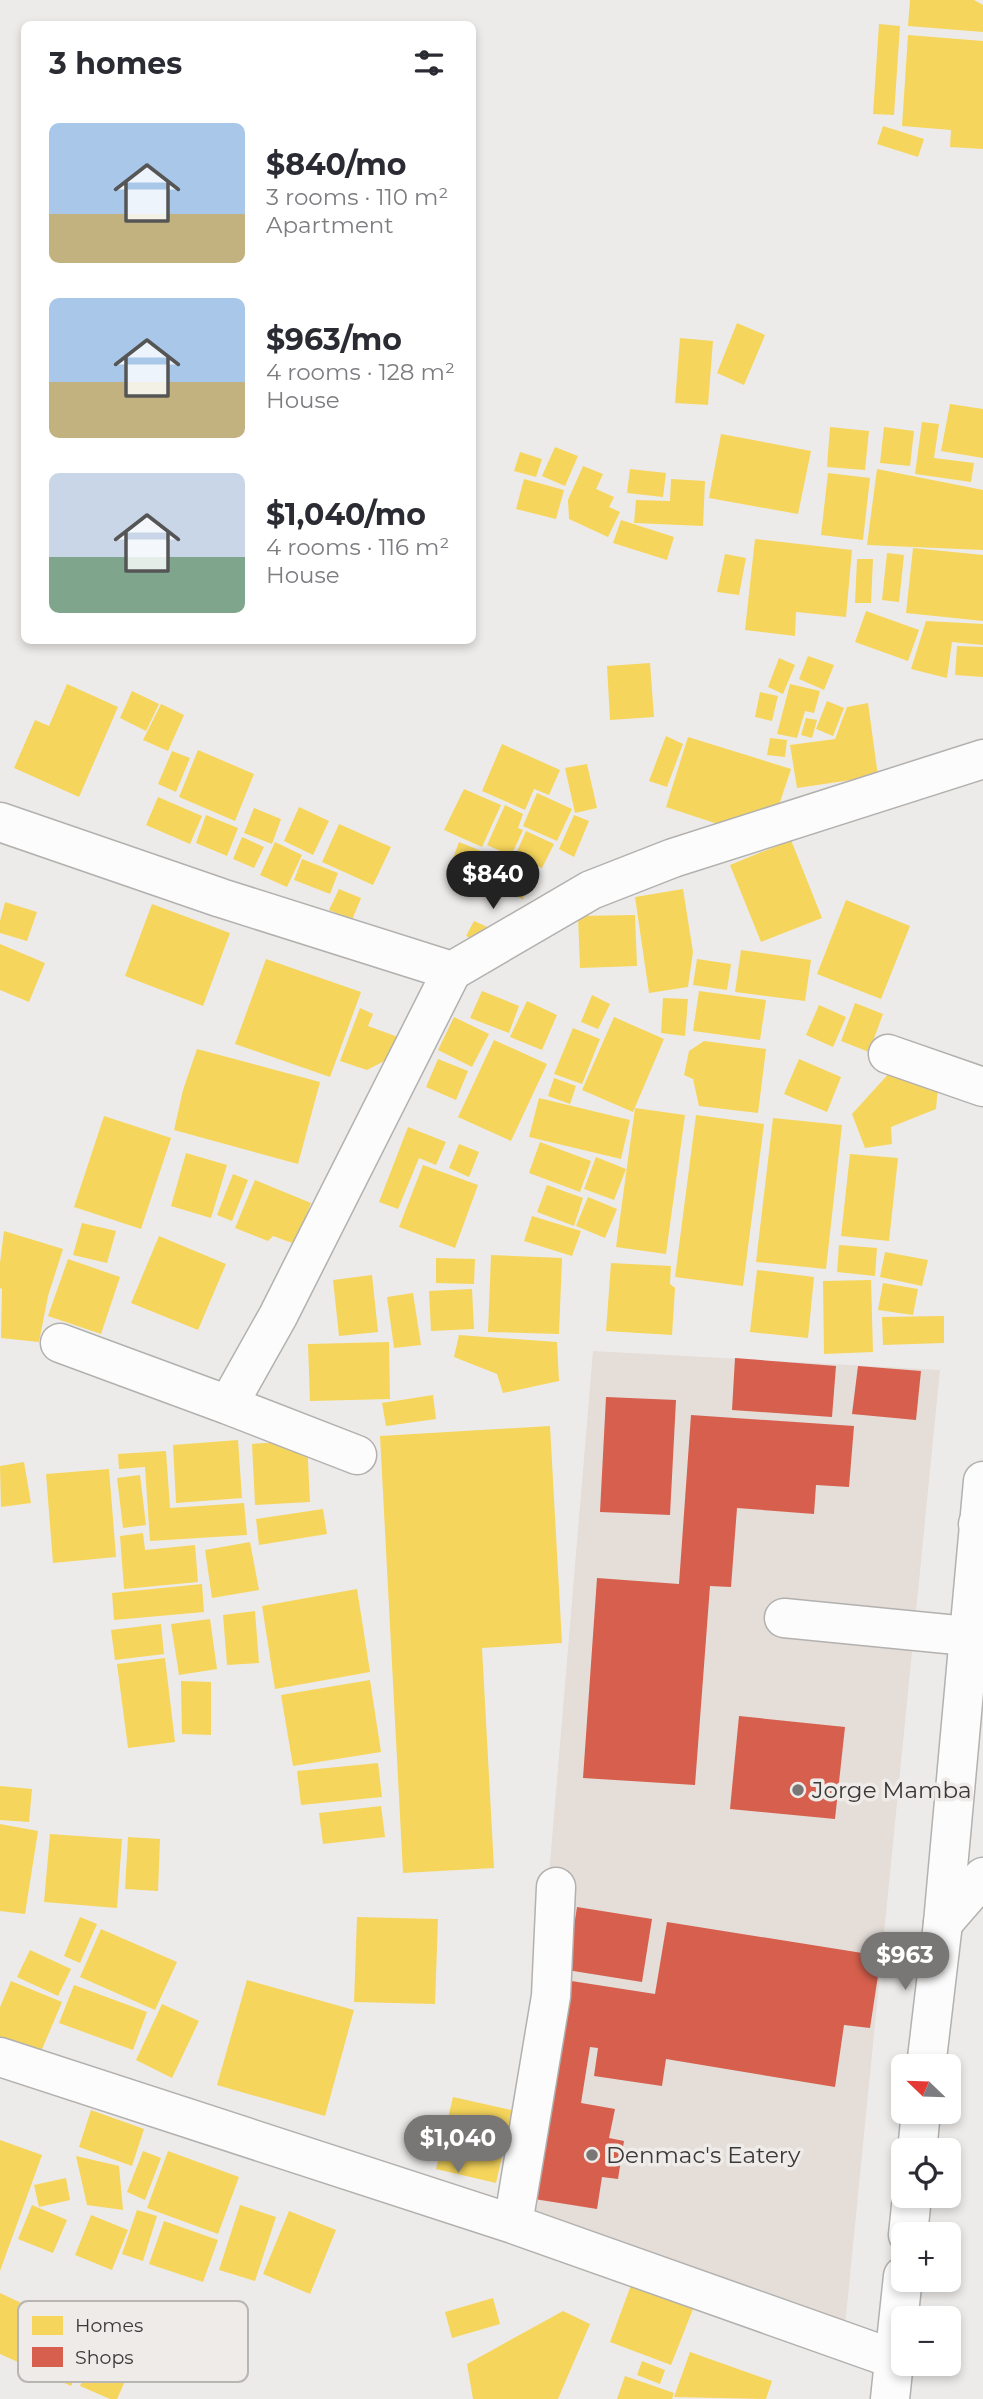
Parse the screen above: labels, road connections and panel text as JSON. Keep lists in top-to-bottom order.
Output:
{
  "places": ["Jorge Mamba", "Denmac's Eatery"],
  "legend": ["Homes", "Shops"],
  "north": "top left",
  "page": {
    "heading": "3 homes",
    "list": [
      {
        "name": "$840/mo",
        "note": "3 rooms · 110 m² · Apartment"
      },
      {
        "name": "$963/mo",
        "note": "4 rooms · 128 m² · House"
      },
      {
        "name": "$1,040/mo",
        "note": "4 rooms · 116 m² · House"
      }
    ],
    "price": ["$840", "$963", "$1,040"],
    "map_buttons": ["+", "−"]
  }
}
